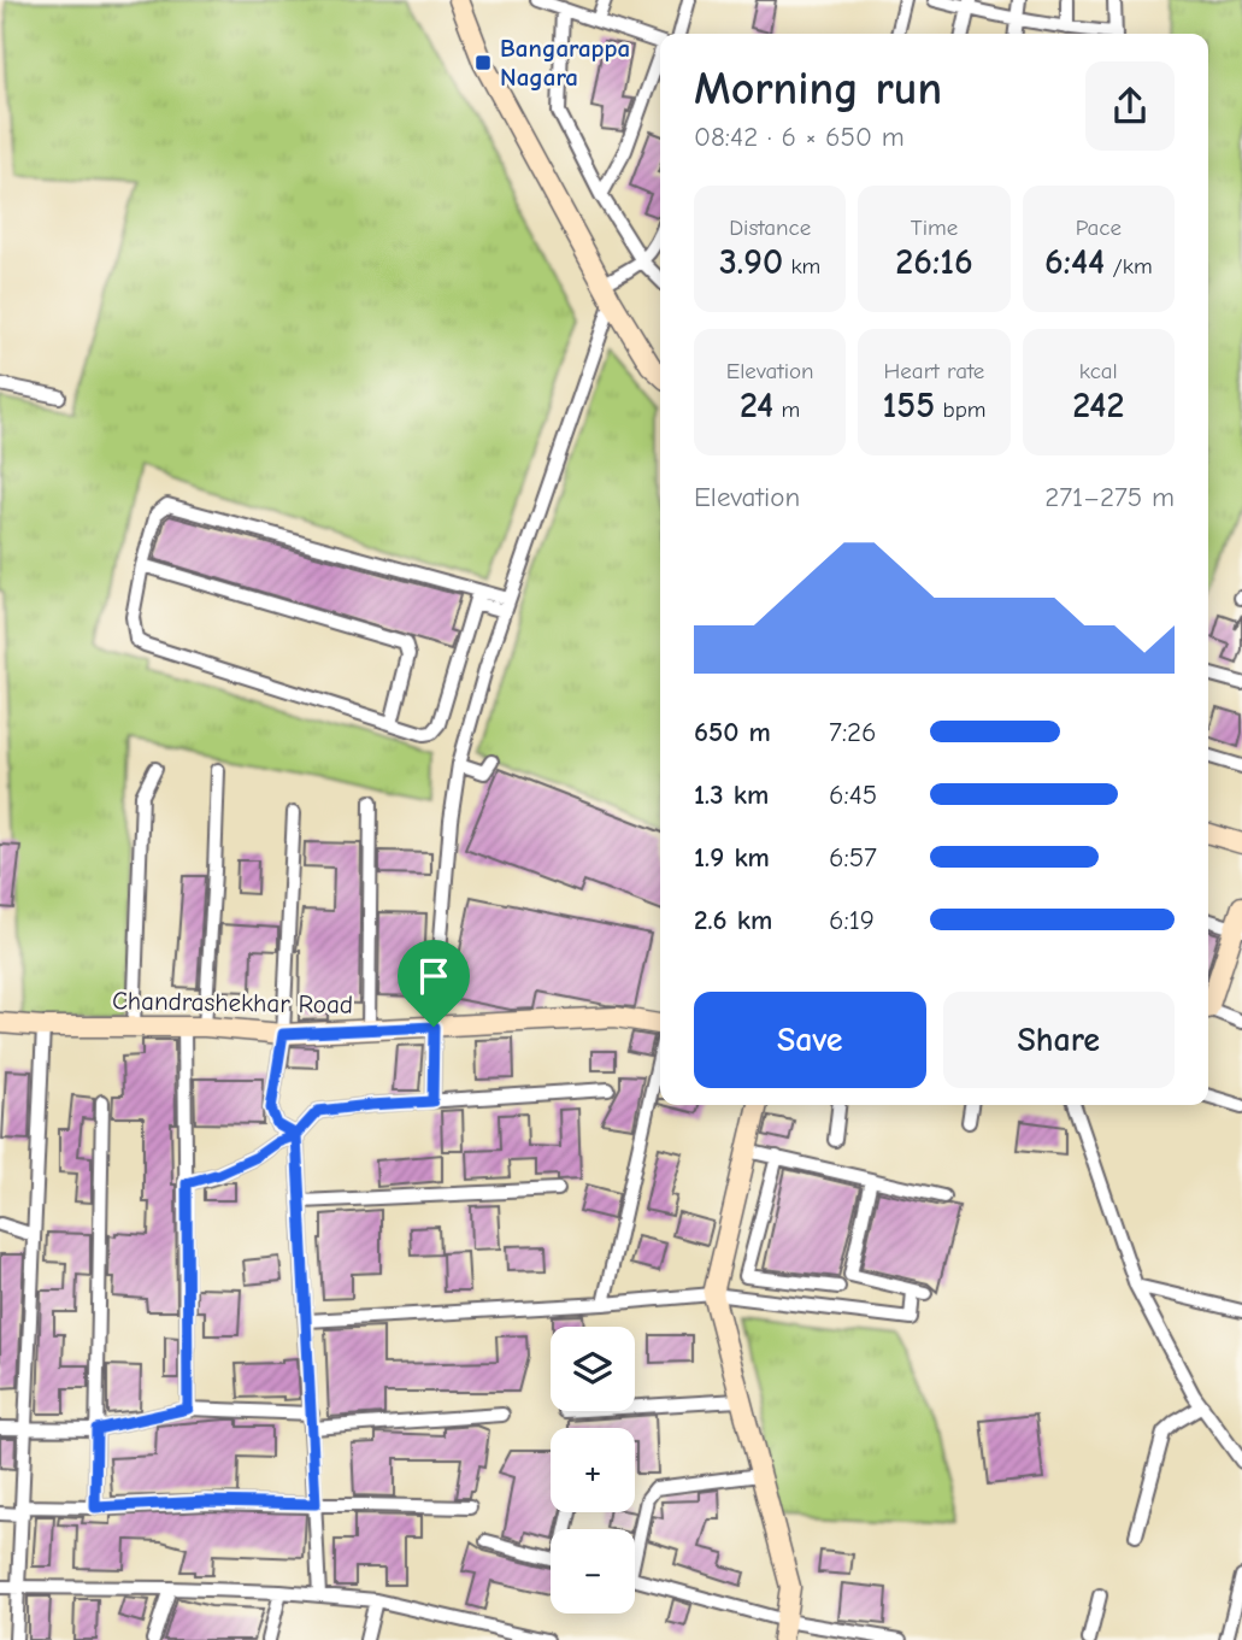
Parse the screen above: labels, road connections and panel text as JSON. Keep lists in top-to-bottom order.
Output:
{
  "streets": {
    "street": ["Chandrashekhar Road"]
  },
  "places": {
    "transit": ["Bangarappa Nagara"]
  },
  "page": {
    "heading": ["Morning run", "08:42 · 6 × 650 m"],
    "stats": [
      ["Distance", "3.90 km"],
      ["Time", "26:16"],
      ["Pace", "6:44 /km"],
      ["Elevation", "24 m"],
      ["Heart rate", "155 bpm"],
      ["kcal", "242"]
    ],
    "chart": ["Elevation", "271–275 m"],
    "list": [
      {
        "name": "650 m",
        "note": "7:26"
      },
      {
        "name": "1.3 km",
        "note": "6:45"
      },
      {
        "name": "1.9 km",
        "note": "6:57"
      },
      {
        "name": "2.6 km",
        "note": "6:19"
      }
    ],
    "buttons": ["Save", "Share"],
    "map_buttons": ["+", "−"]
  }
}
